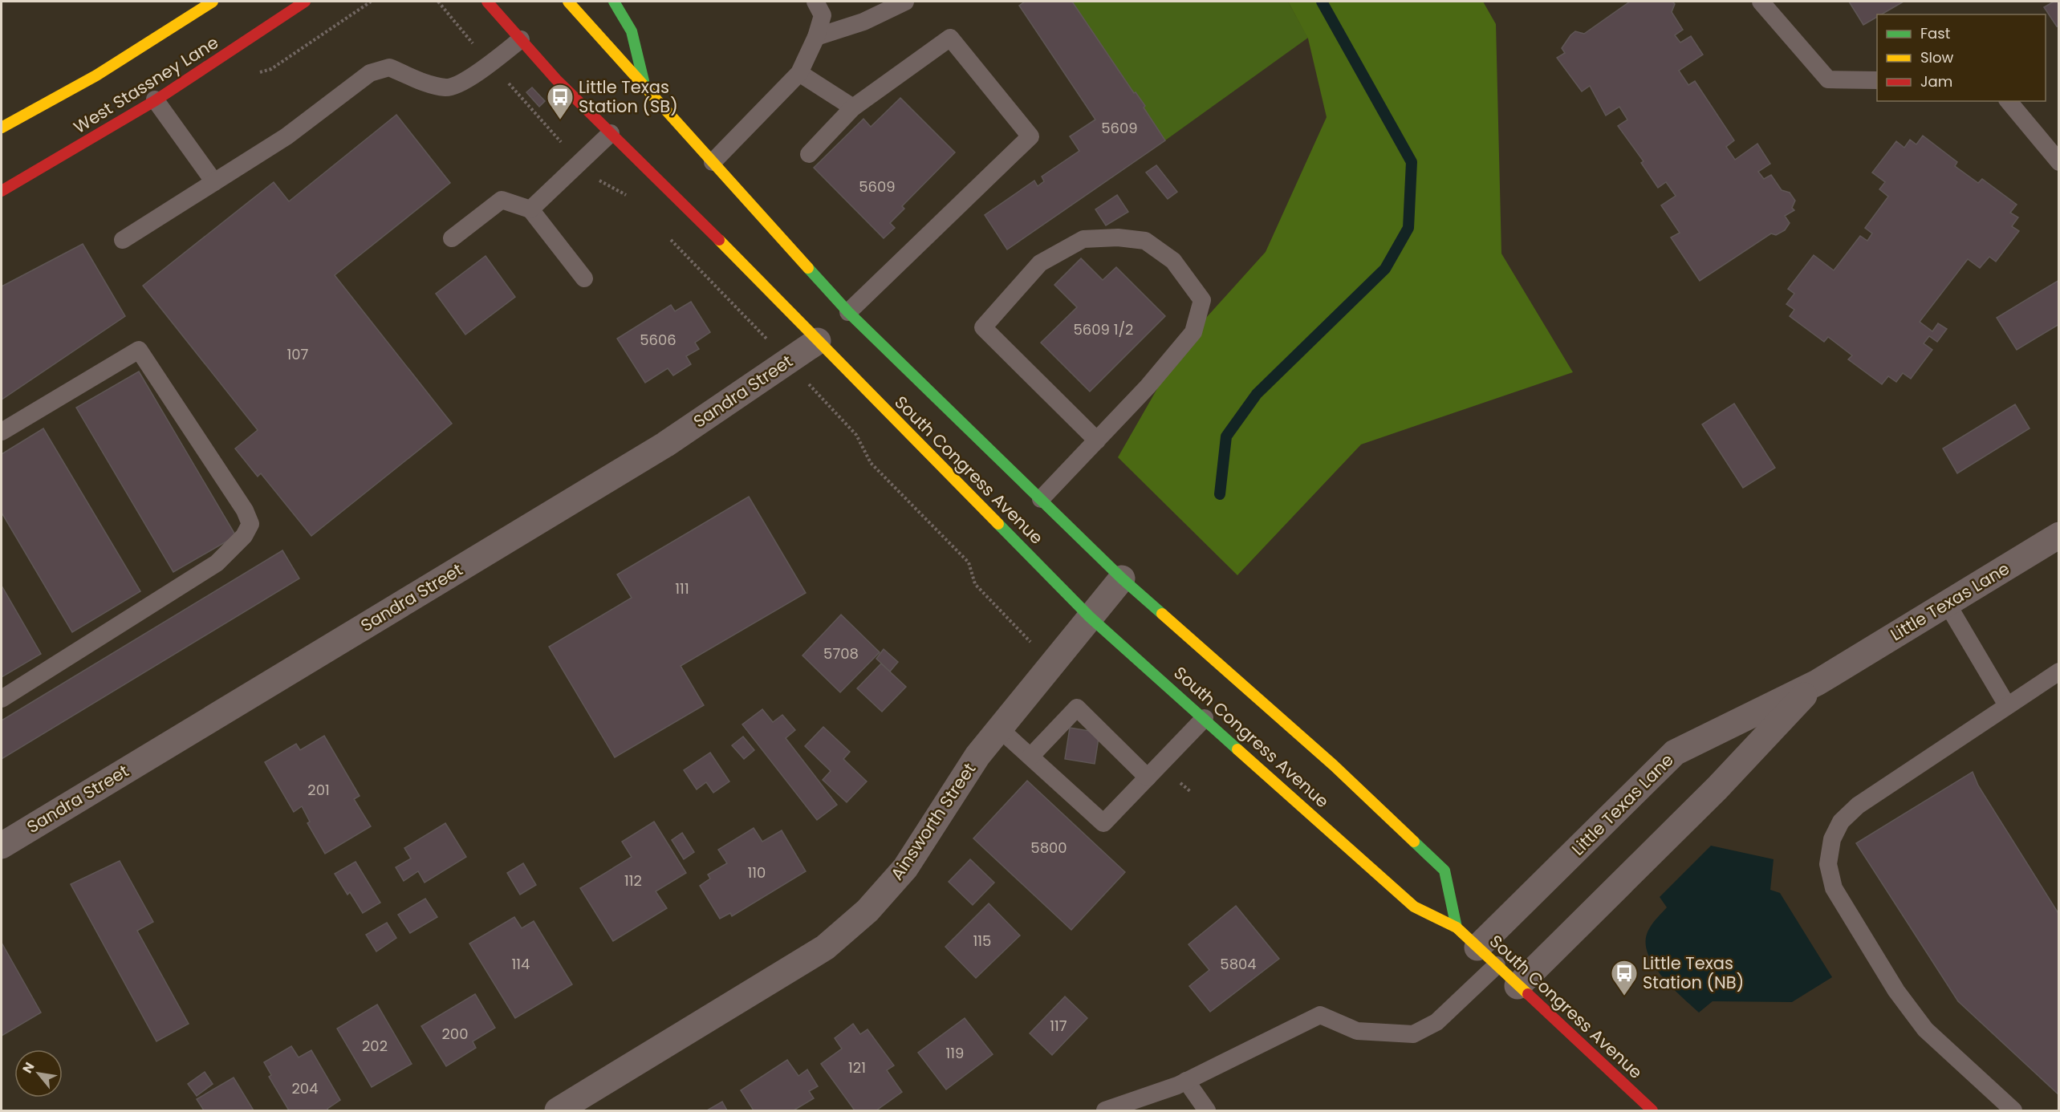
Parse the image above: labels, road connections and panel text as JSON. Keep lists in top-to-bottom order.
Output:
{
  "streets": {
    "main road": ["West Stassney Lane", "South Congress Avenue"],
    "street": ["Sandra Street", "Little Texas Lane", "Ainsworth Street"]
  },
  "crossings": [
    ["Sandra Street", "South Congress Avenue"],
    ["South Congress Avenue", "Little Texas Lane"],
    ["South Congress Avenue", "Ainsworth Street"]
  ],
  "places": {
    "bus stop": ["Little Texas Station (SB)", "Little Texas Station (NB)"]
  },
  "house_numbers": [
    "5609",
    "5609",
    "5609 1/2",
    "5606",
    "107",
    "111",
    "5708",
    "201",
    "5800",
    "110",
    "112",
    "115",
    "114",
    "5804",
    "117",
    "200",
    "202",
    "119",
    "121",
    "204"
  ],
  "legend": ["Fast", "Slow", "Jam"],
  "north": "top left"
}
